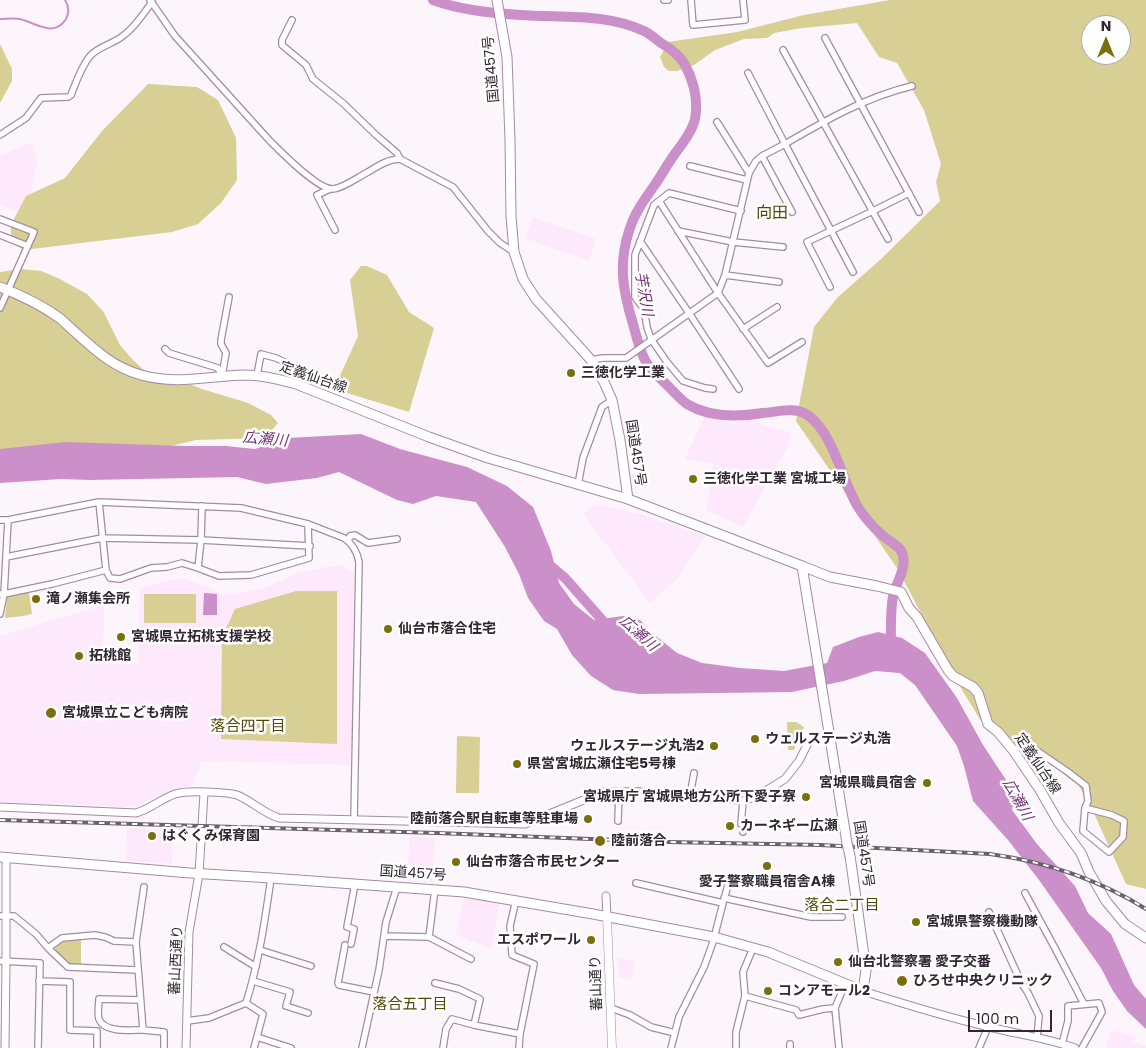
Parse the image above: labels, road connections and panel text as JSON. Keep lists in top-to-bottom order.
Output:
{
  "streets": {
    "main road": ["国道457号", "定義仙台線", "蕃山通り"],
    "street": ["蕃山西通り"]
  },
  "crossings": [
    ["国道457号", "定義仙台線"],
    ["国道457号", "蕃山西通り"],
    ["国道457号", "蕃山通り"]
  ],
  "districts": [
    "向田",
    "落合四丁目",
    "落合二丁目",
    "落合五丁目"
  ],
  "water": ["芋沢川", "広瀬川"],
  "places": [
    "三徳化学工業",
    "三徳化学工業 宮城工場",
    "滝ノ瀬集会所",
    "仙台市落合住宅",
    "宮城県立拓桃支援学校",
    "拓桃館",
    "宮城県立こども病院",
    "ウェルステージ丸浩",
    "ウェルステージ丸浩2",
    "県営宮城広瀬住宅5号棟",
    "宮城県職員宿舎",
    "宮城県庁 宮城県地方公所下愛子寮",
    "陸前落合駅自転車等駐車場",
    "カーネギー広瀬",
    "はぐくみ保育園",
    "陸前落合",
    "仙台市落合市民センター",
    "愛子警察職員宿舎A棟",
    "宮城県警察機動隊",
    "エスポワール",
    "仙台北警察署 愛子交番",
    "ひろせ中央クリニック",
    "コンアモール2"
  ],
  "scale_bar": "100 m",
  "north": "top"
}
